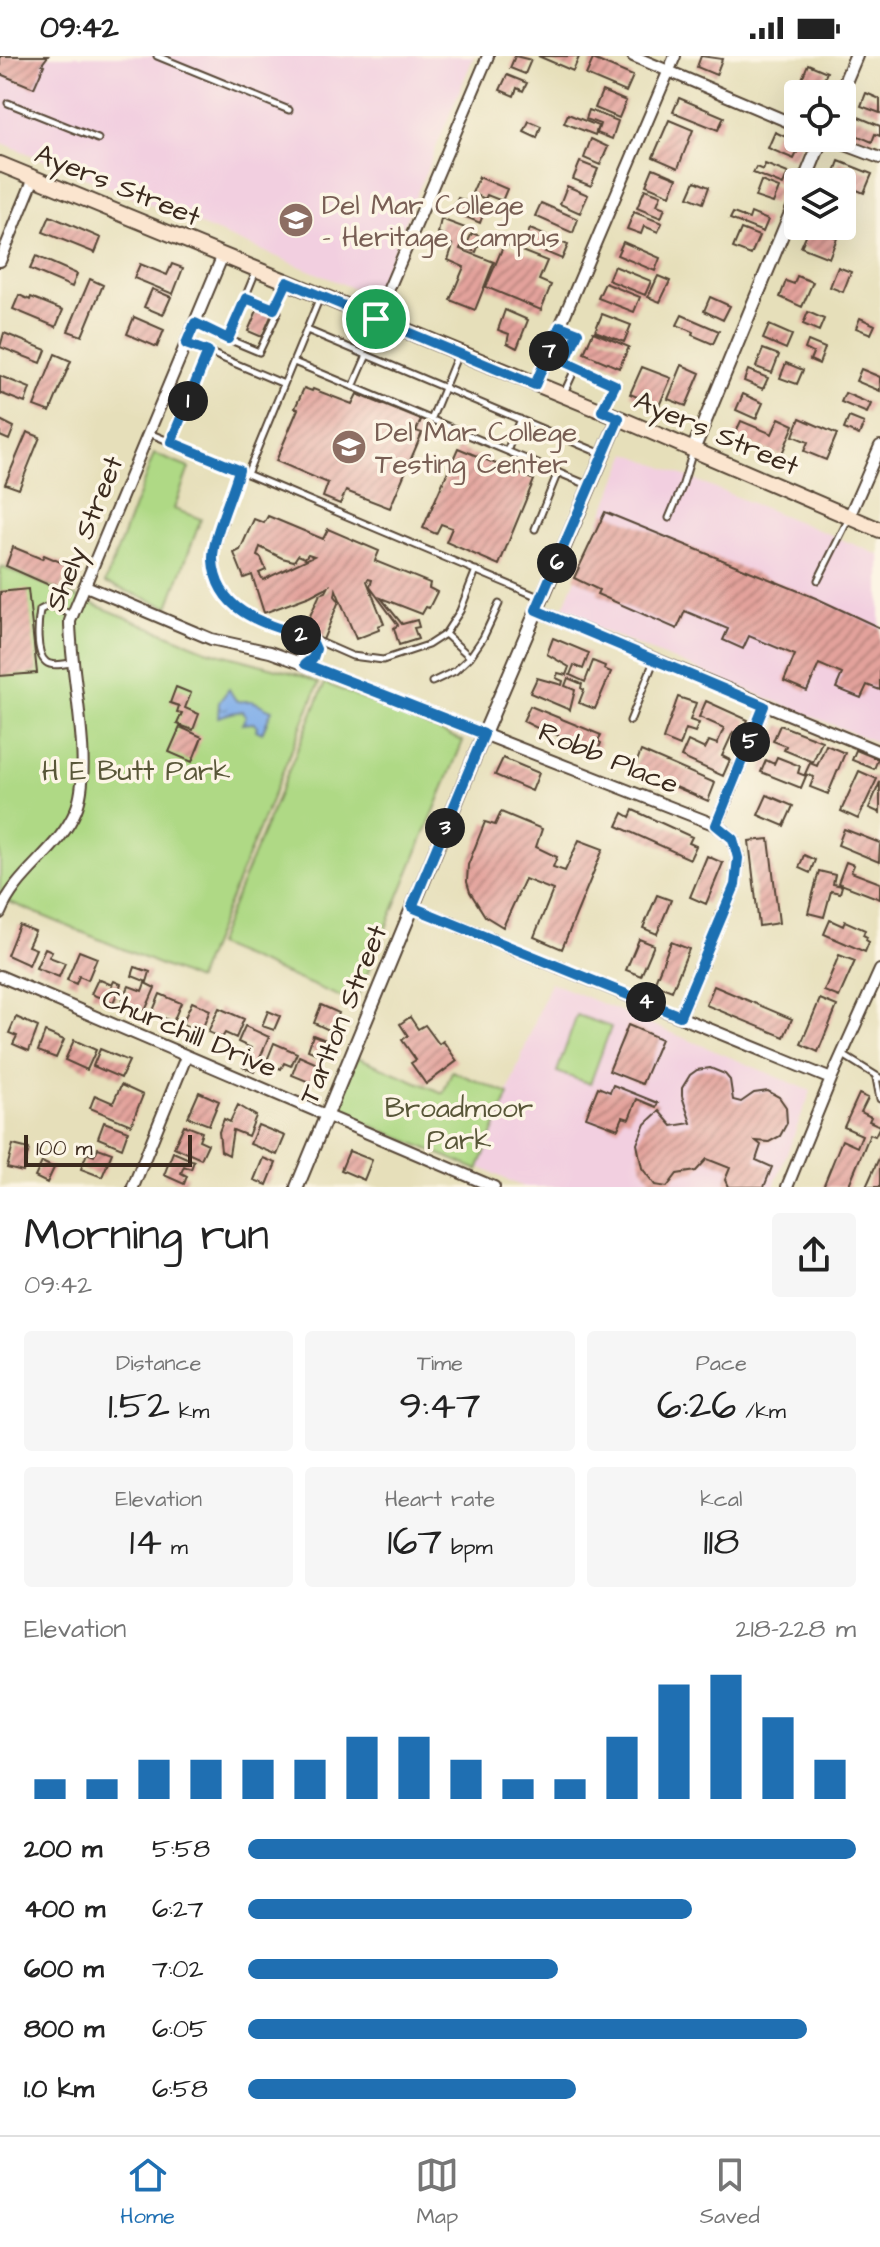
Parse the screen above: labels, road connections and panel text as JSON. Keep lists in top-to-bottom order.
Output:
{
  "streets": {
    "main road": ["Ayers Street"],
    "street": [
      "Shely Street",
      "Robb Place",
      "Tarlton Street",
      "Churchill Drive"
    ]
  },
  "crossings": [
    ["Ayers Street", "Shely Street"],
    ["Ayers Street", "Tarlton Street"],
    ["Shely Street", "Robb Place"],
    ["Robb Place", "Tarlton Street"],
    ["Tarlton Street", "Churchill Drive"]
  ],
  "parks": ["H E Butt Park", "Broadmoor Park"],
  "places": {
    "school or university": ["Del Mar College - Heritage Campus", "Del Mar College Testing Center"]
  },
  "scale_bar": "100 m",
  "page": {
    "status": "09:42",
    "pins": [
      "7",
      "1",
      "6",
      "2",
      "5",
      "3",
      "4"
    ],
    "scale": "100 m",
    "heading": ["Morning run", "09:42"],
    "stats": [
      ["Distance", "1.52 km"],
      ["Time", "9:47"],
      ["Pace", "6:26 /km"],
      ["Elevation", "14 m"],
      ["Heart rate", "167 bpm"],
      ["kcal", "118"]
    ],
    "chart": ["Elevation", "218–228 m"],
    "list": [
      {
        "name": "200 m",
        "note": "5:58"
      },
      {
        "name": "400 m",
        "note": "6:27"
      },
      {
        "name": "600 m",
        "note": "7:02"
      },
      {
        "name": "800 m",
        "note": "6:05"
      },
      {
        "name": "1.0 km",
        "note": "6:58"
      }
    ],
    "tabs": ["Home", "Map", "Saved"]
  }
}
